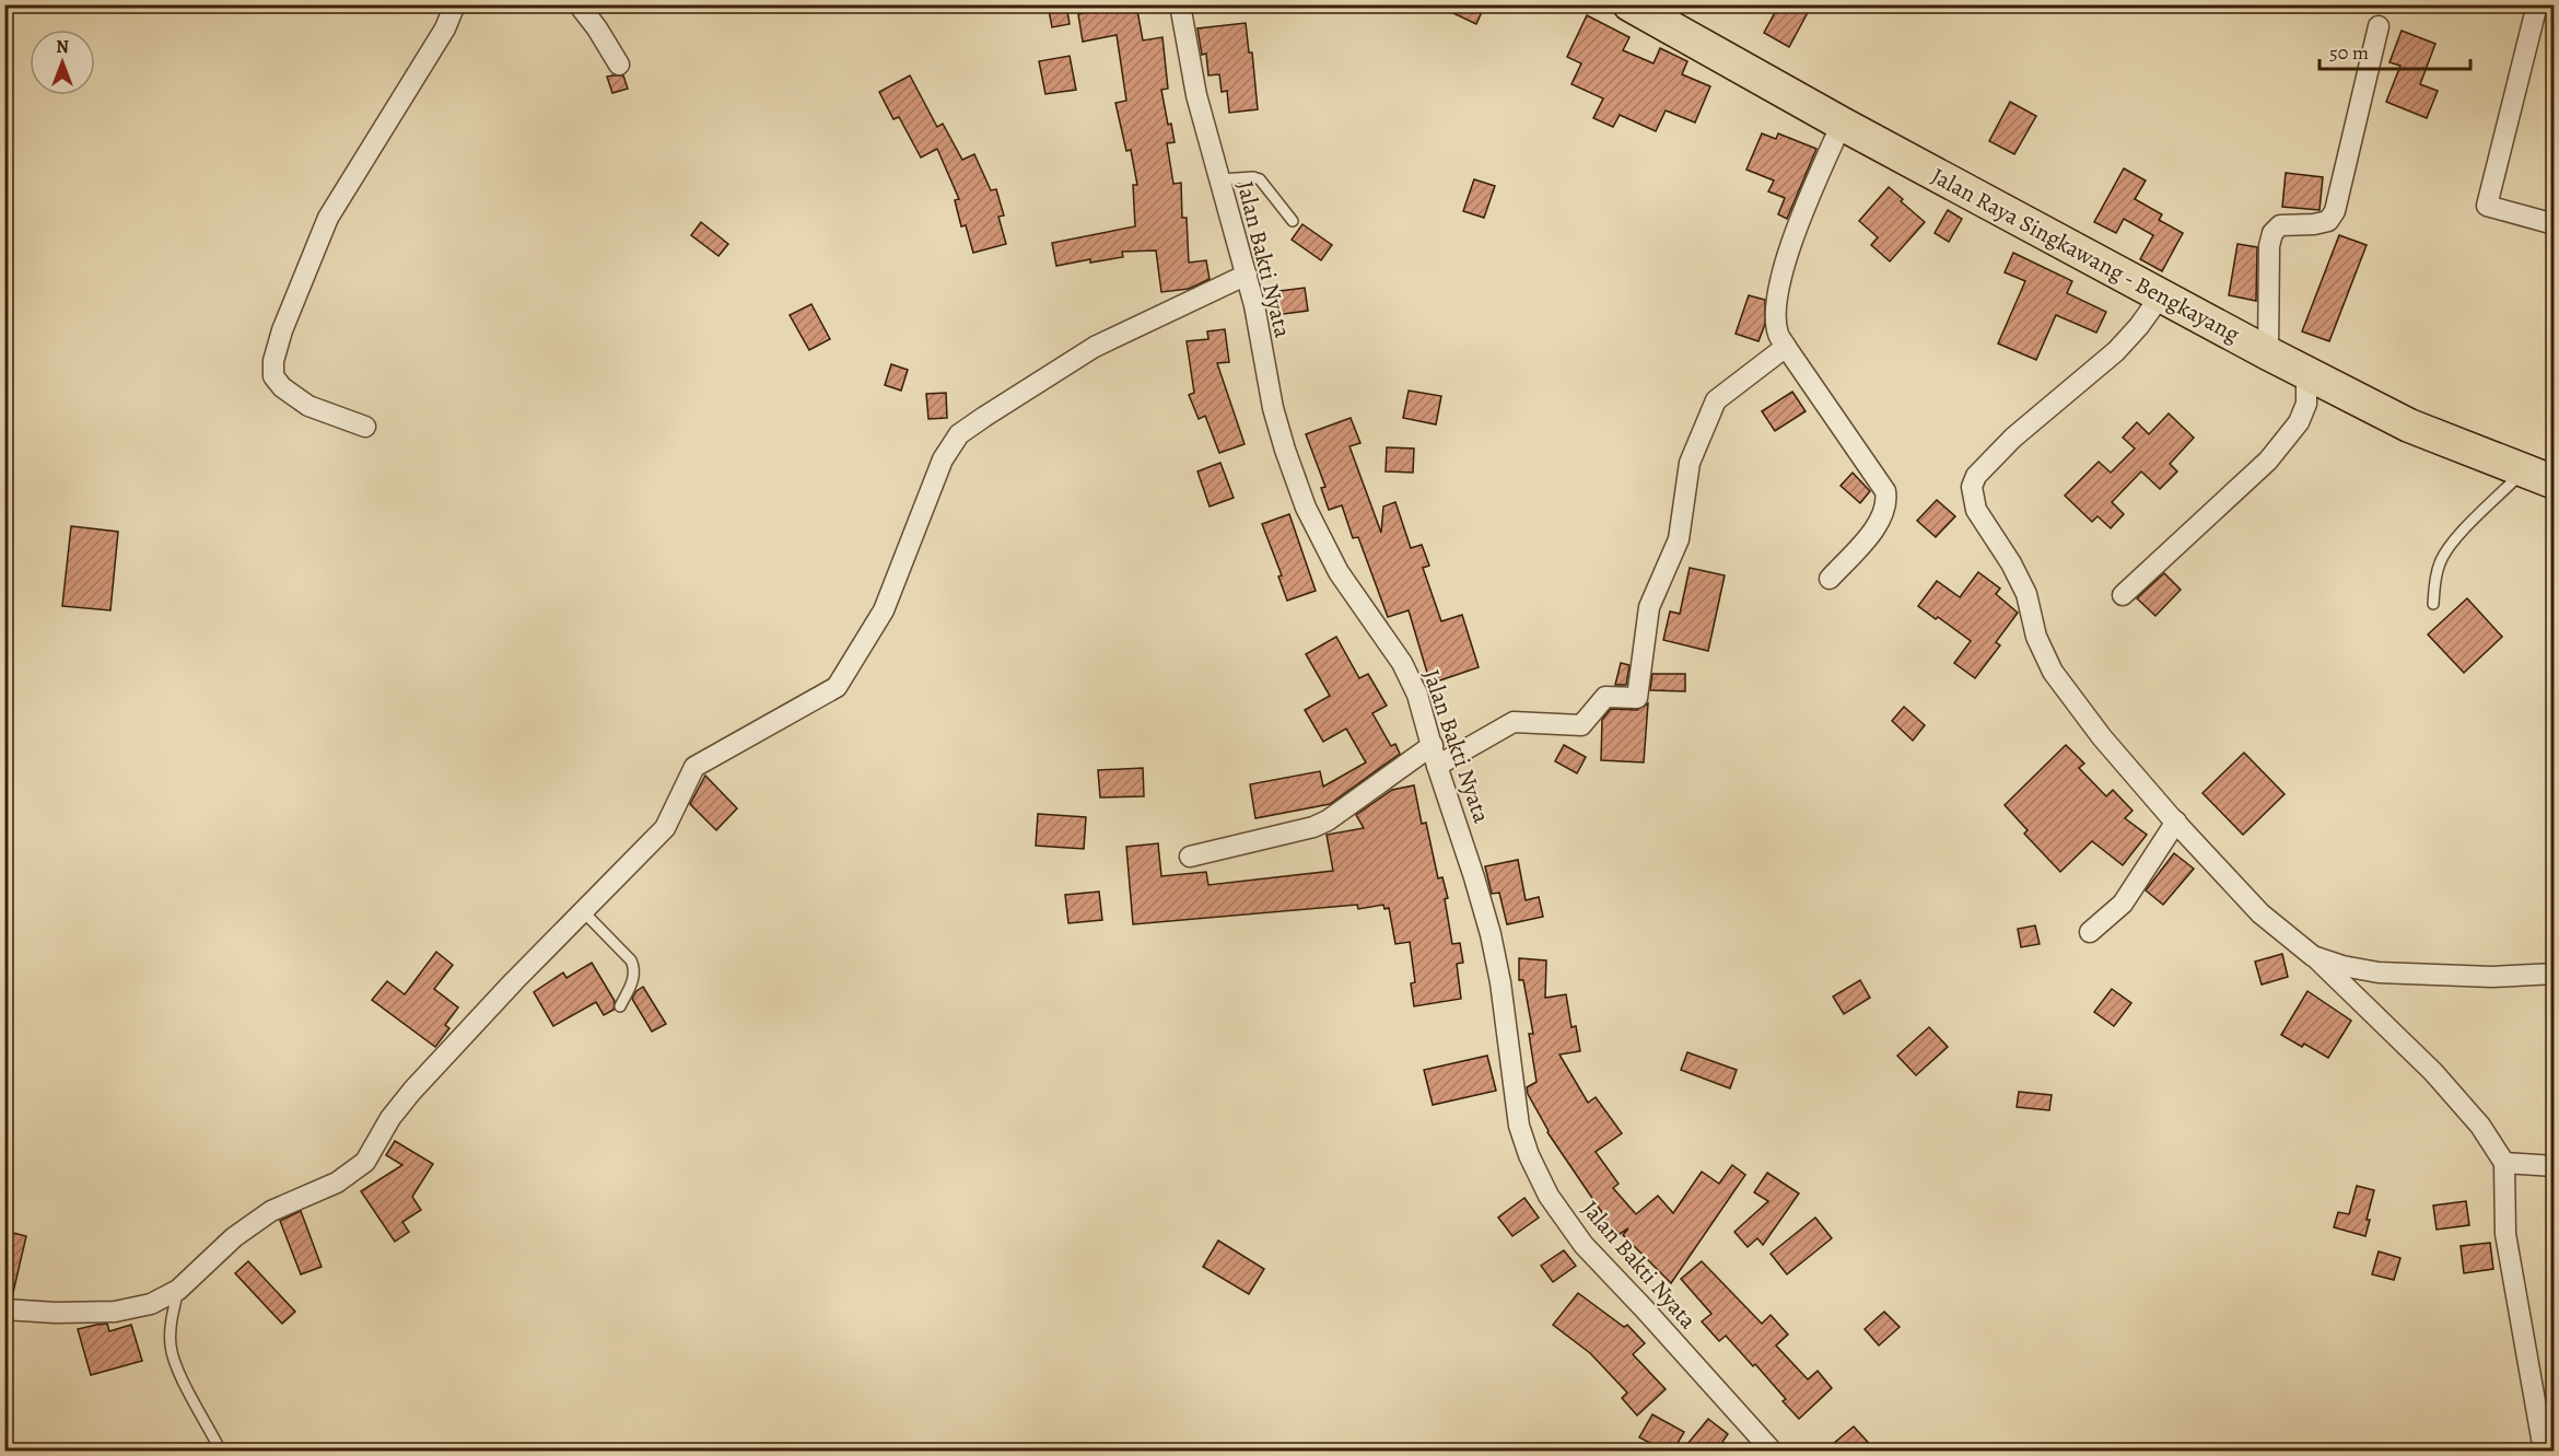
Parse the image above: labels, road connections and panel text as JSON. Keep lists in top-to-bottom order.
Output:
{
  "streets": {
    "main road": ["Jalan Raya Singkawang - Bengkayang"],
    "street": ["Jalan Bakti Nyata"]
  },
  "scale_bar": "50 m",
  "north": "top"
}
